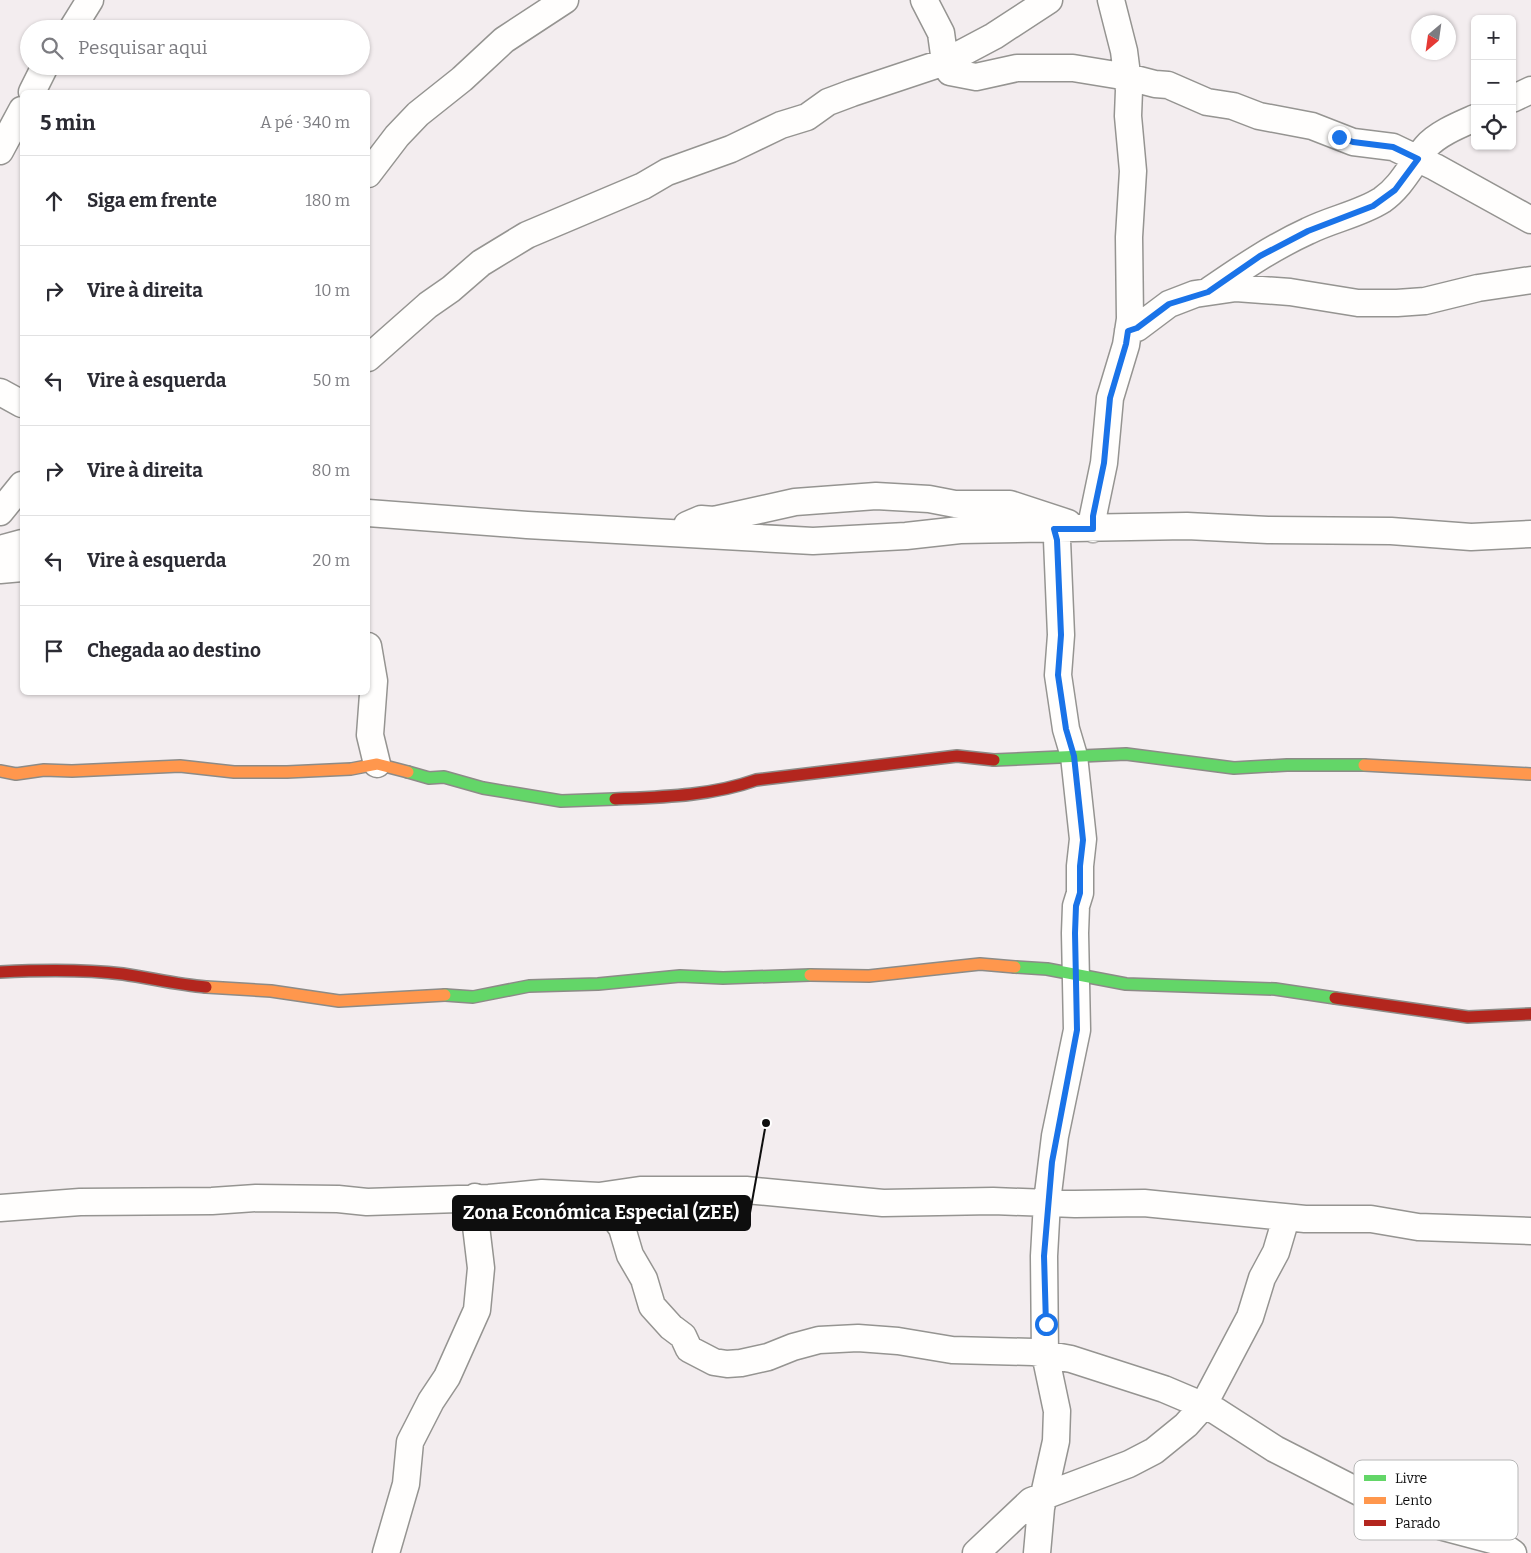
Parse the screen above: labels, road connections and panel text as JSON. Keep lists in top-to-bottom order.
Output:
{
  "places": ["Zona Económica Especial (ZEE)"],
  "legend": ["Livre", "Lento", "Parado"],
  "north": "bottom left",
  "page": {
    "map_buttons": ["+", "−"],
    "search": "Pesquisar aqui",
    "heading": ["5 min", "A pé · 340 m"],
    "list": [
      ["Siga em frente", "180 m"],
      ["Vire à direita", "10 m"],
      ["Vire à esquerda", "50 m"],
      ["Vire à direita", "80 m"],
      ["Vire à esquerda", "20 m"],
      "Chegada ao destino"
    ]
  }
}
